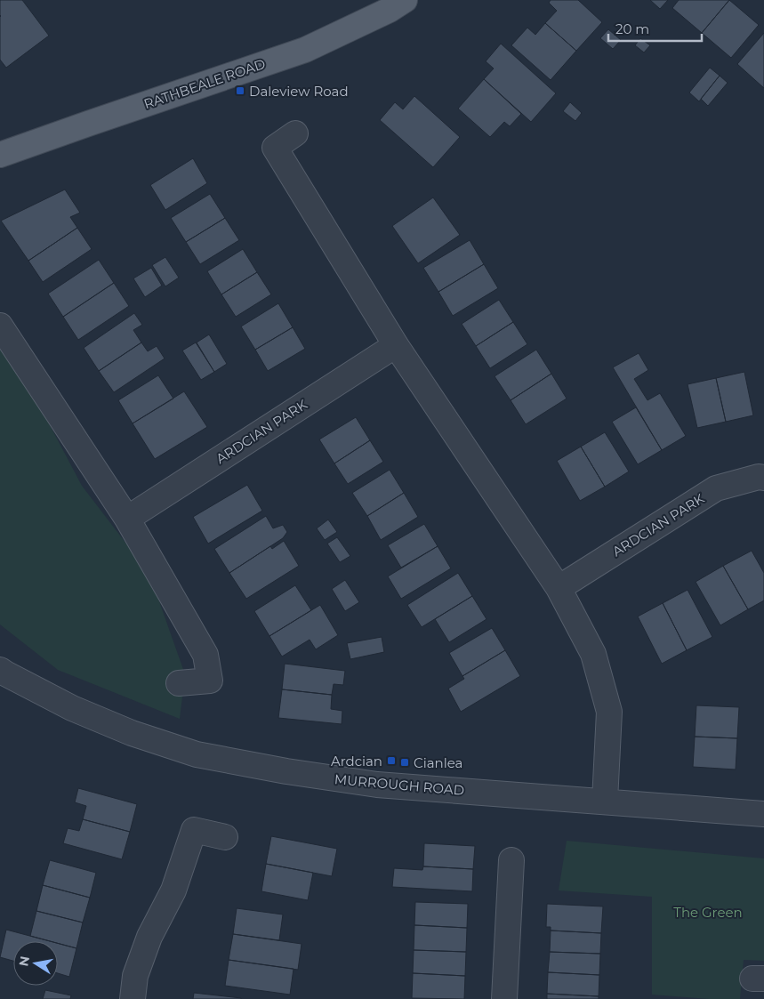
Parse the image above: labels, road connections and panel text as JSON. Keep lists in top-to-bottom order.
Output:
{
  "streets": {
    "main road": ["RATHBEALE ROAD"],
    "street": ["ARDCIAN PARK", "MURROUGH ROAD"]
  },
  "parks": ["The Green"],
  "places": {
    "transit": ["Daleview Road", "Ardcian", "Cianlea"]
  },
  "scale_bar": "20 m",
  "north": "left"
}
